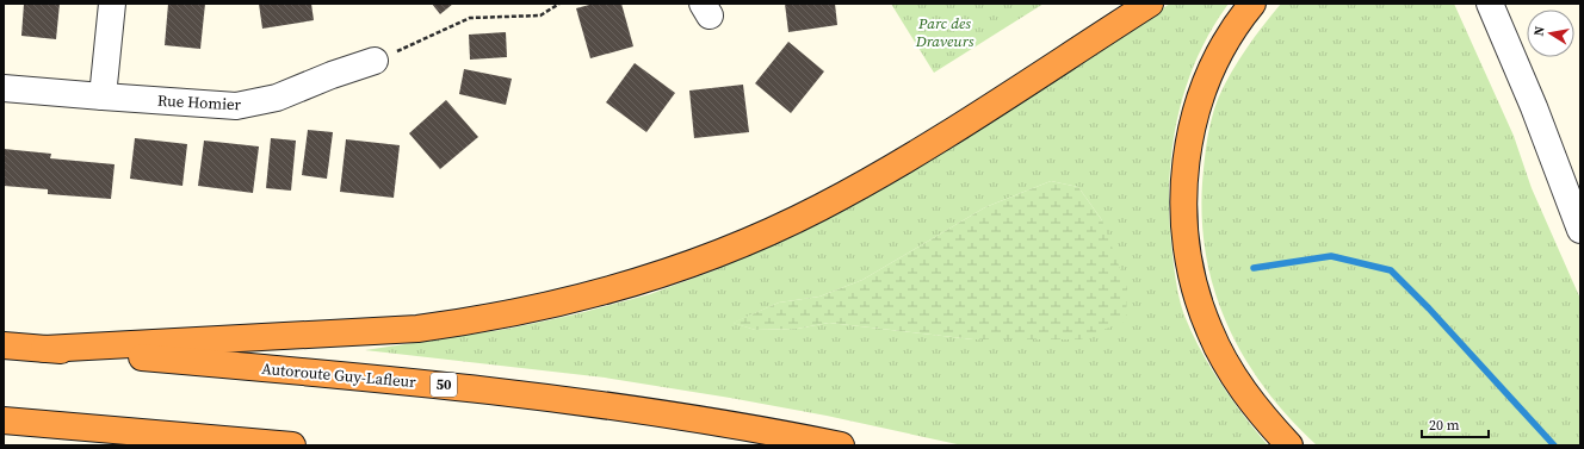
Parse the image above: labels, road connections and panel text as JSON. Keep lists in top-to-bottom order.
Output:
{
  "streets": {
    "highway": ["Autoroute Guy-Lafleur", "50"],
    "street": ["Rue Homier"]
  },
  "parks": ["Parc des Draveurs"],
  "scale_bar": "20 m",
  "north": "left"
}
